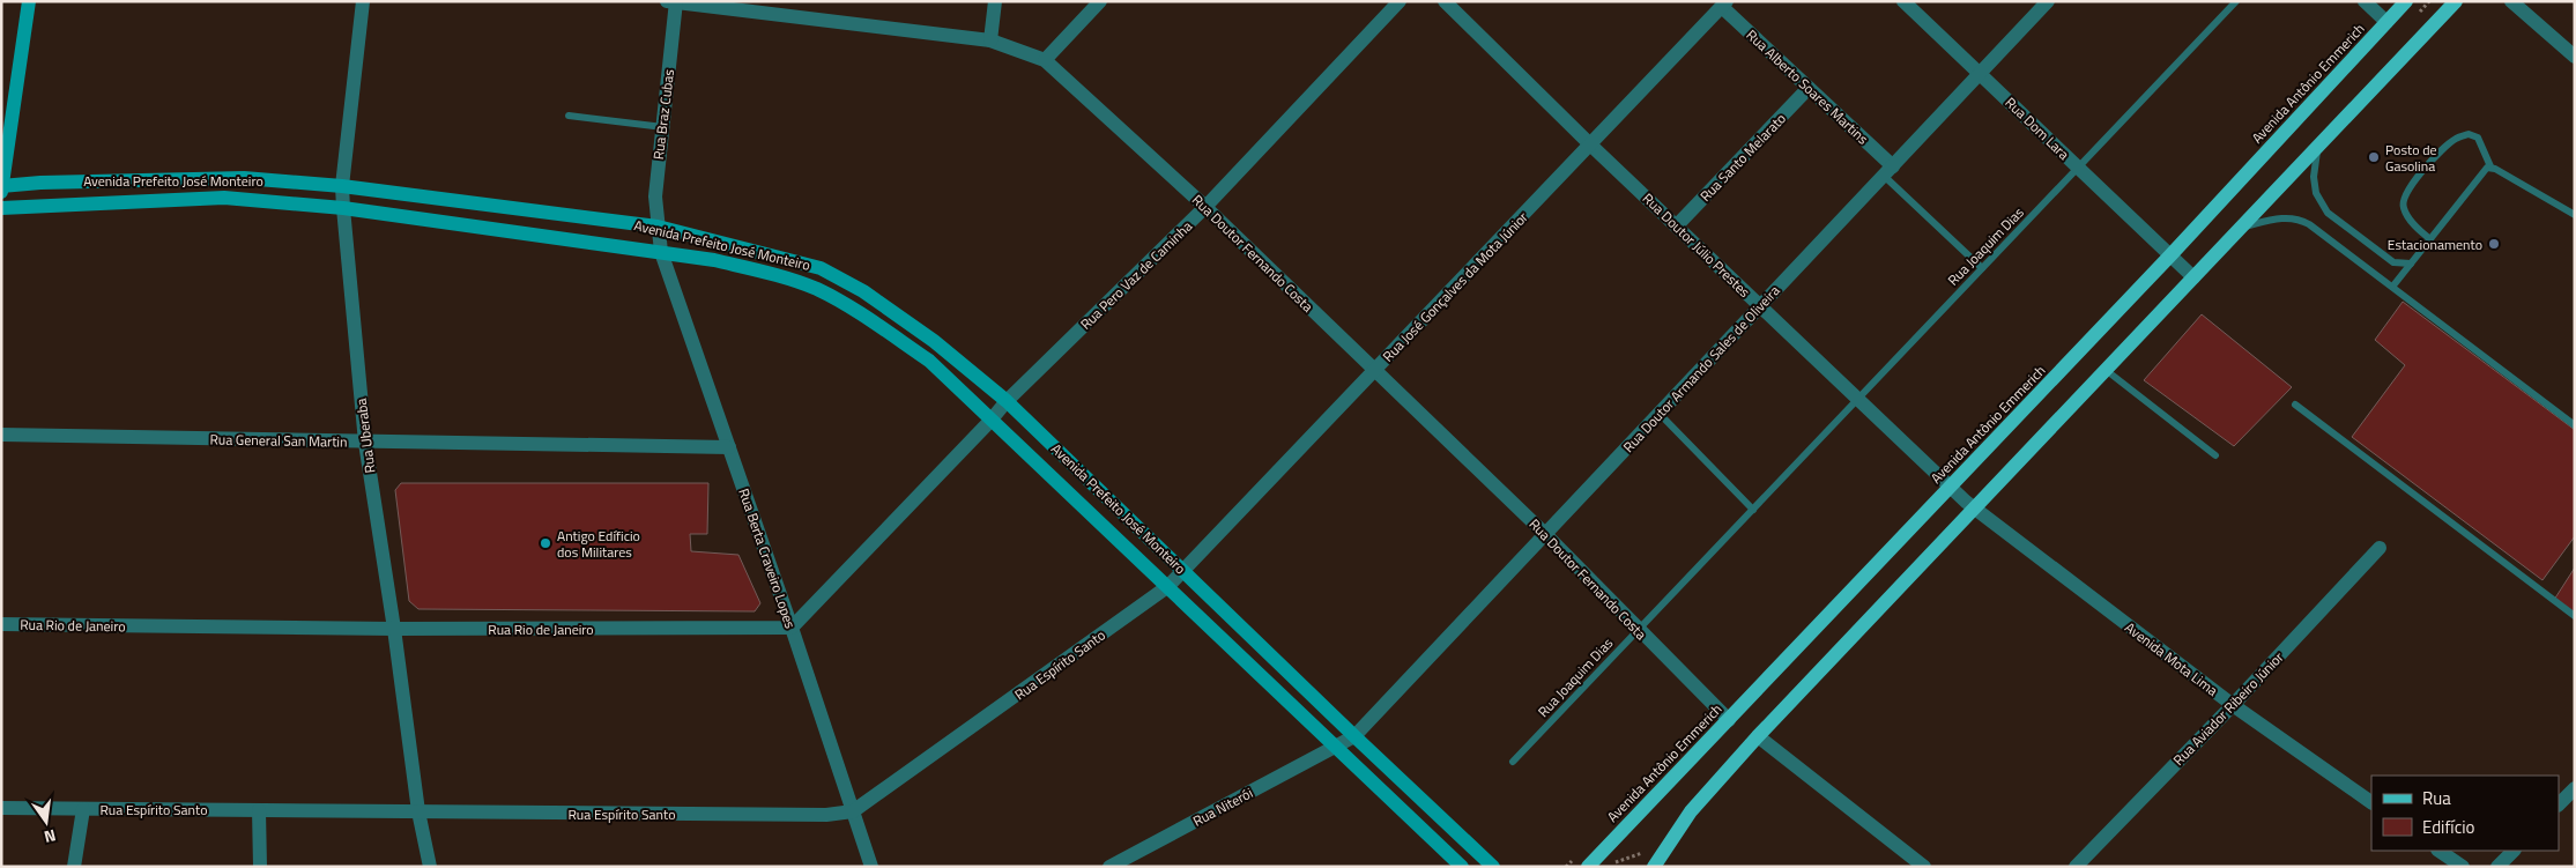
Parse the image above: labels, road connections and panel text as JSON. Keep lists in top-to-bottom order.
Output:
{
  "streets": {
    "main road": ["Avenida Antônio Emmerich", "Avenida Prefeito José Monteiro"],
    "street": [
      "Rua Alberto Soares Martins",
      "Rua Braz Cubas",
      "Rua Dom Lara",
      "Rua Santo Melarato",
      "Rua Doutor Júlio Prestes",
      "Rua Doutor Fernando Costa",
      "Rua Pero Vaz de Caminha",
      "Rua José Gonçalves da Mota Júnior",
      "Rua Doutor Armando Sales de Oliveira",
      "Rua Uberaba",
      "Rua General San Martin",
      "Rua Berta Craveiro Lopes",
      "Rua Rio de Janeiro",
      "Avenida Mota Lima",
      "Rua Espírito Santo",
      "Rua Aviador Ribeiro Júnior",
      "Rua Niterói"
    ],
    "lane": ["Rua Joaquim Dias"]
  },
  "crossings": [
    ["Avenida Antônio Emmerich", "Rua Dom Lara"],
    ["Avenida Antônio Emmerich", "Rua Doutor Júlio Prestes"],
    ["Avenida Antônio Emmerich", "Rua Doutor Fernando Costa"],
    ["Rua Alberto Soares Martins", "Rua Santo Melarato"],
    ["Rua Alberto Soares Martins", "Rua Joaquim Dias"],
    ["Rua Alberto Soares Martins", "Rua José Gonçalves da Mota Júnior"],
    ["Rua Alberto Soares Martins", "Rua Doutor Armando Sales de Oliveira"],
    ["Rua Braz Cubas", "Avenida Prefeito José Monteiro"],
    ["Rua Braz Cubas", "Rua Doutor Fernando Costa"],
    ["Rua Braz Cubas", "Rua Berta Craveiro Lopes"],
    ["Rua Dom Lara", "Rua Joaquim Dias"],
    ["Rua Dom Lara", "Rua Doutor Armando Sales de Oliveira"],
    ["Rua Santo Melarato", "Rua Doutor Júlio Prestes"],
    ["Avenida Prefeito José Monteiro", "Rua Pero Vaz de Caminha"],
    ["Avenida Prefeito José Monteiro", "Rua José Gonçalves da Mota Júnior"],
    ["Avenida Prefeito José Monteiro", "Rua Doutor Armando Sales de Oliveira"],
    ["Avenida Prefeito José Monteiro", "Rua Uberaba"],
    ["Avenida Prefeito José Monteiro", "Rua Berta Craveiro Lopes"],
    ["Avenida Prefeito José Monteiro", "Rua Espírito Santo"],
    ["Avenida Prefeito José Monteiro", "Rua Niterói"],
    ["Rua Doutor Júlio Prestes", "Rua Joaquim Dias"],
    ["Rua Doutor Júlio Prestes", "Rua José Gonçalves da Mota Júnior"],
    ["Rua Doutor Júlio Prestes", "Rua Doutor Armando Sales de Oliveira"],
    ["Rua Doutor Júlio Prestes", "Avenida Mota Lima"],
    ["Rua Joaquim Dias", "Rua Doutor Fernando Costa"],
    ["Rua Doutor Fernando Costa", "Rua Pero Vaz de Caminha"],
    ["Rua Doutor Fernando Costa", "Rua José Gonçalves da Mota Júnior"],
    ["Rua Doutor Fernando Costa", "Rua Doutor Armando Sales de Oliveira"],
    ["Rua José Gonçalves da Mota Júnior", "Rua Espírito Santo"],
    ["Rua Doutor Armando Sales de Oliveira", "Rua Niterói"],
    ["Rua Uberaba", "Rua General San Martin"],
    ["Rua Uberaba", "Rua Rio de Janeiro"],
    ["Rua Uberaba", "Rua Espírito Santo"],
    ["Rua General San Martin", "Rua Berta Craveiro Lopes"],
    ["Rua Berta Craveiro Lopes", "Rua Rio de Janeiro"],
    ["Rua Berta Craveiro Lopes", "Rua Espírito Santo"],
    ["Avenida Mota Lima", "Rua Aviador Ribeiro Júnior"]
  ],
  "places": ["Posto de Gasolina", "Estacionamento", "Antigo Edíficio dos Militares"],
  "legend": ["Rua", "Edifício"],
  "north": "bottom"
}
